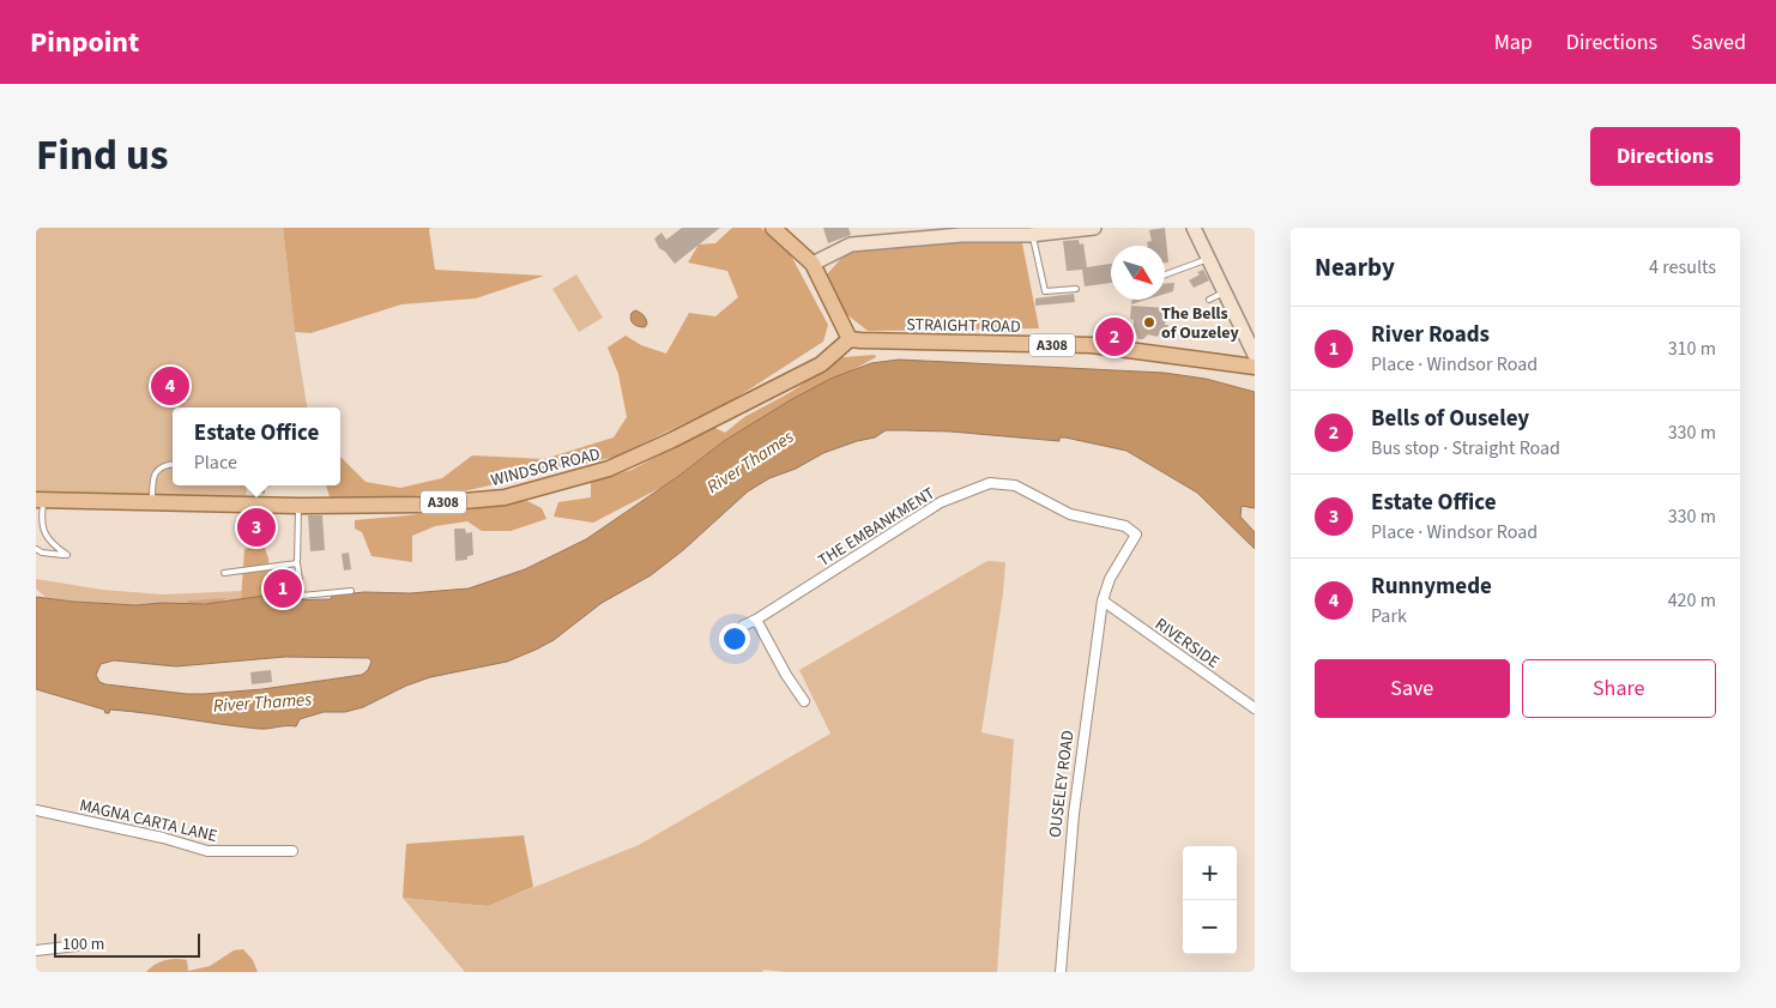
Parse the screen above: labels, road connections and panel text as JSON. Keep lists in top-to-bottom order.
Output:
{
  "streets": {
    "main road": ["STRAIGHT ROAD", "A308", "WINDSOR ROAD"],
    "street": [
      "THE EMBANKMENT",
      "RIVERSIDE",
      "OUSELEY ROAD",
      "MAGNA CARTA LANE"
    ]
  },
  "crossings": [
    ["STRAIGHT ROAD", "WINDSOR ROAD"],
    ["THE EMBANKMENT", "RIVERSIDE"],
    ["THE EMBANKMENT", "OUSELEY ROAD"],
    ["RIVERSIDE", "OUSELEY ROAD"]
  ],
  "water": ["River Thames"],
  "places": ["The Bells of Ouzeley"],
  "scale_bar": "100 m",
  "north": "bottom right",
  "page": {
    "header": "Pinpoint",
    "nav": ["Map", "Directions", "Saved"],
    "title": "Find us",
    "buttons": [
      "Directions",
      ["Save", "Share"]
    ],
    "heading": ["Nearby", "4 results"],
    "list": [
      {
        "mark": "1",
        "name": "River Roads",
        "note": "Place · Windsor Road",
        "value": "310 m"
      },
      {
        "mark": "2",
        "name": "Bells of Ouseley",
        "note": "Bus stop · Straight Road",
        "value": "330 m"
      },
      {
        "mark": "3",
        "name": "Estate Office",
        "note": "Place · Windsor Road",
        "value": "330 m"
      },
      {
        "mark": "4",
        "name": "Runnymede",
        "note": "Park",
        "value": "420 m"
      }
    ],
    "pins": [
      "2",
      "4",
      "3",
      "1"
    ],
    "popup": ["Estate Office", "Place"],
    "map_buttons": ["+", "−"],
    "scale": "100 m"
  }
}
